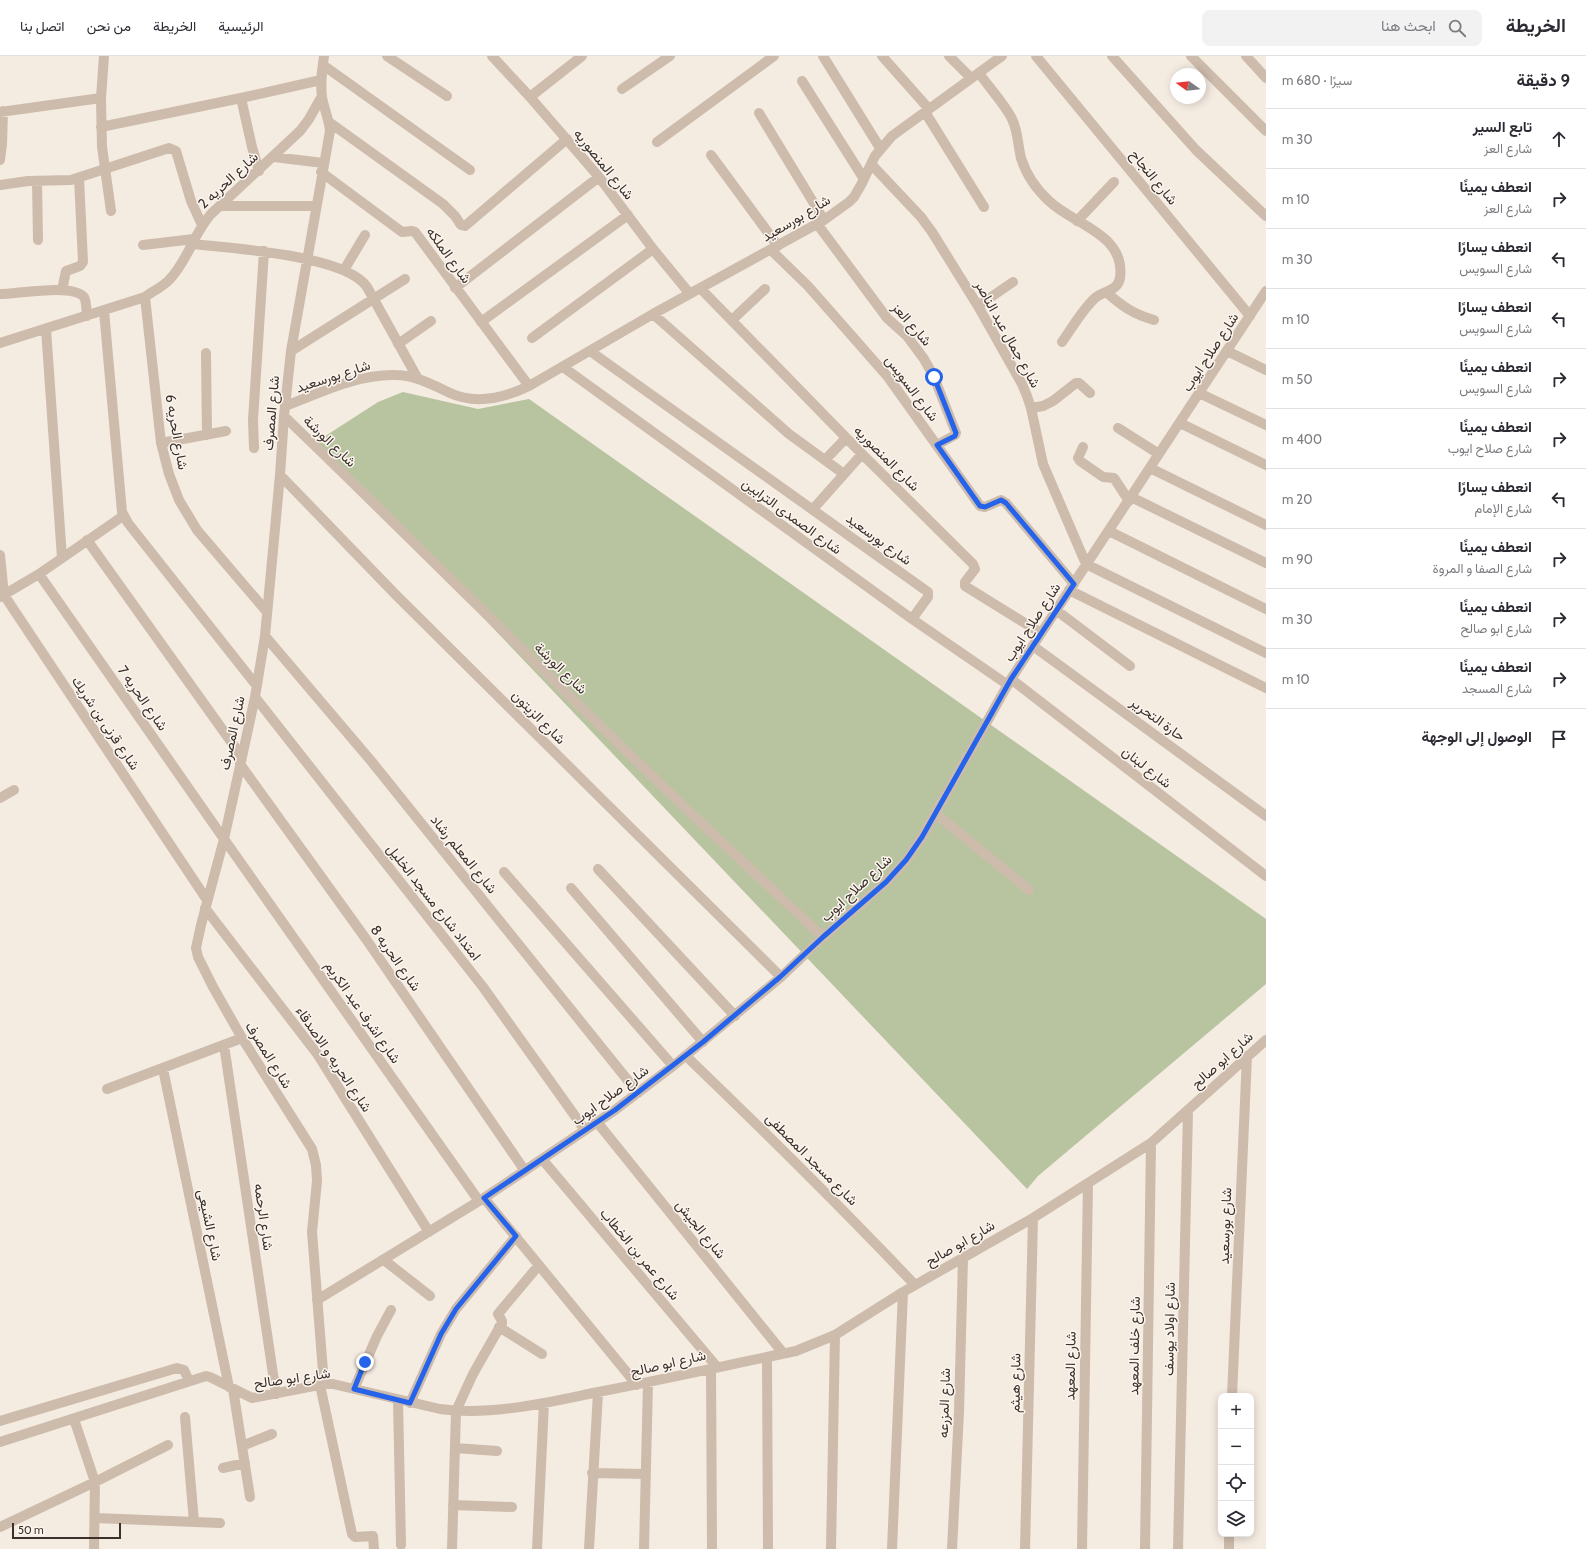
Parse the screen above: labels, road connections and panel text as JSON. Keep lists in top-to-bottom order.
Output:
{
  "streets": {
    "street": [
      "شارع المنصوريه",
      "شارع النجاح",
      "شارع الحريه 2",
      "شارع بورسعيد",
      "شارع الملكه",
      "شارع العز",
      "شارع جمال عبد الناصر",
      "شارع صلاح ايوب",
      "شارع السويس",
      "شارع المصرف",
      "شارع الحريه 6",
      "شارع الورشة",
      "شارع الصمدى الترابين",
      "شارع الحريه 7",
      "شارع الزيتون",
      "حارة التحرير",
      "شارع قرنى بن شريك",
      "شارع لبنان",
      "شارع المعلم رشاد",
      "امتداد شارع مسجد الخليل",
      "شارع الحريه 8",
      "شارع اشرف عبد الكريم",
      "شارع الحريه و الاصدقاء",
      "شارع ابو صالح",
      "شارع مسجد المصطفى",
      "شارع الرحمه",
      "شارع الشيعى",
      "شارع الجيش",
      "شارع عمر بن الخطاب",
      "شارع اولاد يوسف",
      "شارع خلف المعهد",
      "شارع المعهد",
      "شارع هيثم",
      "شارع المزرعه"
    ]
  },
  "crossings": [
    ["شارع المنصوريه", "شارع بورسعيد"],
    ["شارع المنصوريه", "شارع صلاح ايوب"],
    ["شارع النجاح", "شارع صلاح ايوب"],
    ["شارع الحريه 2", "شارع المصرف"],
    ["شارع الحريه 2", "شارع الحريه 6"],
    ["شارع بورسعيد", "شارع الملكه"],
    ["شارع بورسعيد", "شارع العز"],
    ["شارع بورسعيد", "شارع جمال عبد الناصر"],
    ["شارع بورسعيد", "شارع السويس"],
    ["شارع بورسعيد", "شارع المصرف"],
    ["شارع بورسعيد", "شارع الورشة"],
    ["شارع بورسعيد", "شارع الصمدى الترابين"],
    ["شارع بورسعيد", "شارع ابو صالح"],
    ["شارع الملكه", "شارع المصرف"],
    ["شارع العز", "شارع السويس"],
    ["شارع جمال عبد الناصر", "شارع صلاح ايوب"],
    ["شارع صلاح ايوب", "شارع السويس"],
    ["شارع صلاح ايوب", "شارع المصرف"],
    ["شارع صلاح ايوب", "شارع الورشة"],
    ["شارع صلاح ايوب", "شارع الصمدى الترابين"],
    ["شارع صلاح ايوب", "شارع الزيتون"],
    ["شارع صلاح ايوب", "حارة التحرير"],
    ["شارع صلاح ايوب", "شارع لبنان"],
    ["شارع صلاح ايوب", "شارع المعلم رشاد"],
    ["شارع صلاح ايوب", "امتداد شارع مسجد الخليل"],
    ["شارع صلاح ايوب", "شارع الحريه 8"],
    ["شارع صلاح ايوب", "شارع اشرف عبد الكريم"],
    ["شارع صلاح ايوب", "شارع الحريه و الاصدقاء"],
    ["شارع صلاح ايوب", "شارع مسجد المصطفى"],
    ["شارع صلاح ايوب", "شارع الجيش"],
    ["شارع صلاح ايوب", "شارع عمر بن الخطاب"],
    ["شارع المصرف", "شارع الحريه 6"],
    ["شارع المصرف", "شارع الورشة"],
    ["شارع المصرف", "شارع الحريه 7"],
    ["شارع المصرف", "شارع الزيتون"],
    ["شارع المصرف", "شارع قرنى بن شريك"],
    ["شارع المصرف", "شارع المعلم رشاد"],
    ["شارع المصرف", "امتداد شارع مسجد الخليل"],
    ["شارع المصرف", "شارع الحريه 8"],
    ["شارع المصرف", "شارع اشرف عبد الكريم"],
    ["شارع المصرف", "شارع الحريه و الاصدقاء"],
    ["شارع المصرف", "شارع ابو صالح"],
    ["شارع الصمدى الترابين", "شارع لبنان"],
    ["شارع الحريه 7", "شارع اشرف عبد الكريم"],
    ["شارع قرنى بن شريك", "شارع الحريه و الاصدقاء"],
    ["شارع اشرف عبد الكريم", "شارع ابو صالح"],
    ["شارع ابو صالح", "شارع مسجد المصطفى"],
    ["شارع ابو صالح", "شارع الرحمه"],
    ["شارع ابو صالح", "شارع الشيعى"],
    ["شارع ابو صالح", "شارع الجيش"],
    ["شارع ابو صالح", "شارع عمر بن الخطاب"],
    ["شارع ابو صالح", "شارع اولاد يوسف"],
    ["شارع ابو صالح", "شارع خلف المعهد"],
    ["شارع ابو صالح", "شارع المعهد"],
    ["شارع ابو صالح", "شارع هيثم"],
    ["شارع ابو صالح", "شارع المزرعه"]
  ],
  "scale_bar": "50 m",
  "north": "left",
  "page": {
    "header": "الخريطة",
    "search": "ابحث هنا",
    "nav": [
      "الرئيسية",
      "الخريطة",
      "من نحن",
      "اتصل بنا"
    ],
    "heading": ["9 دقيقة", "سيرًا · 680 m"],
    "list": [
      ["تابع السير", "شارع العز", "30 m"],
      ["انعطف يمينًا", "شارع العز", "10 m"],
      ["انعطف يسارًا", "شارع السويس", "30 m"],
      ["انعطف يسارًا", "شارع السويس", "10 m"],
      ["انعطف يمينًا", "شارع السويس", "50 m"],
      ["انعطف يمينًا", "شارع صلاح ايوب", "400 m"],
      ["انعطف يسارًا", "شارع الإمام", "20 m"],
      ["انعطف يمينًا", "شارع الصفا و المروة", "90 m"],
      ["انعطف يمينًا", "شارع ابو صالح", "30 m"],
      ["انعطف يمينًا", "شارع المسجد", "10 m"],
      "الوصول إلى الوجهة"
    ],
    "map_buttons": ["+", "−"],
    "scale": "50 m"
  }
}
